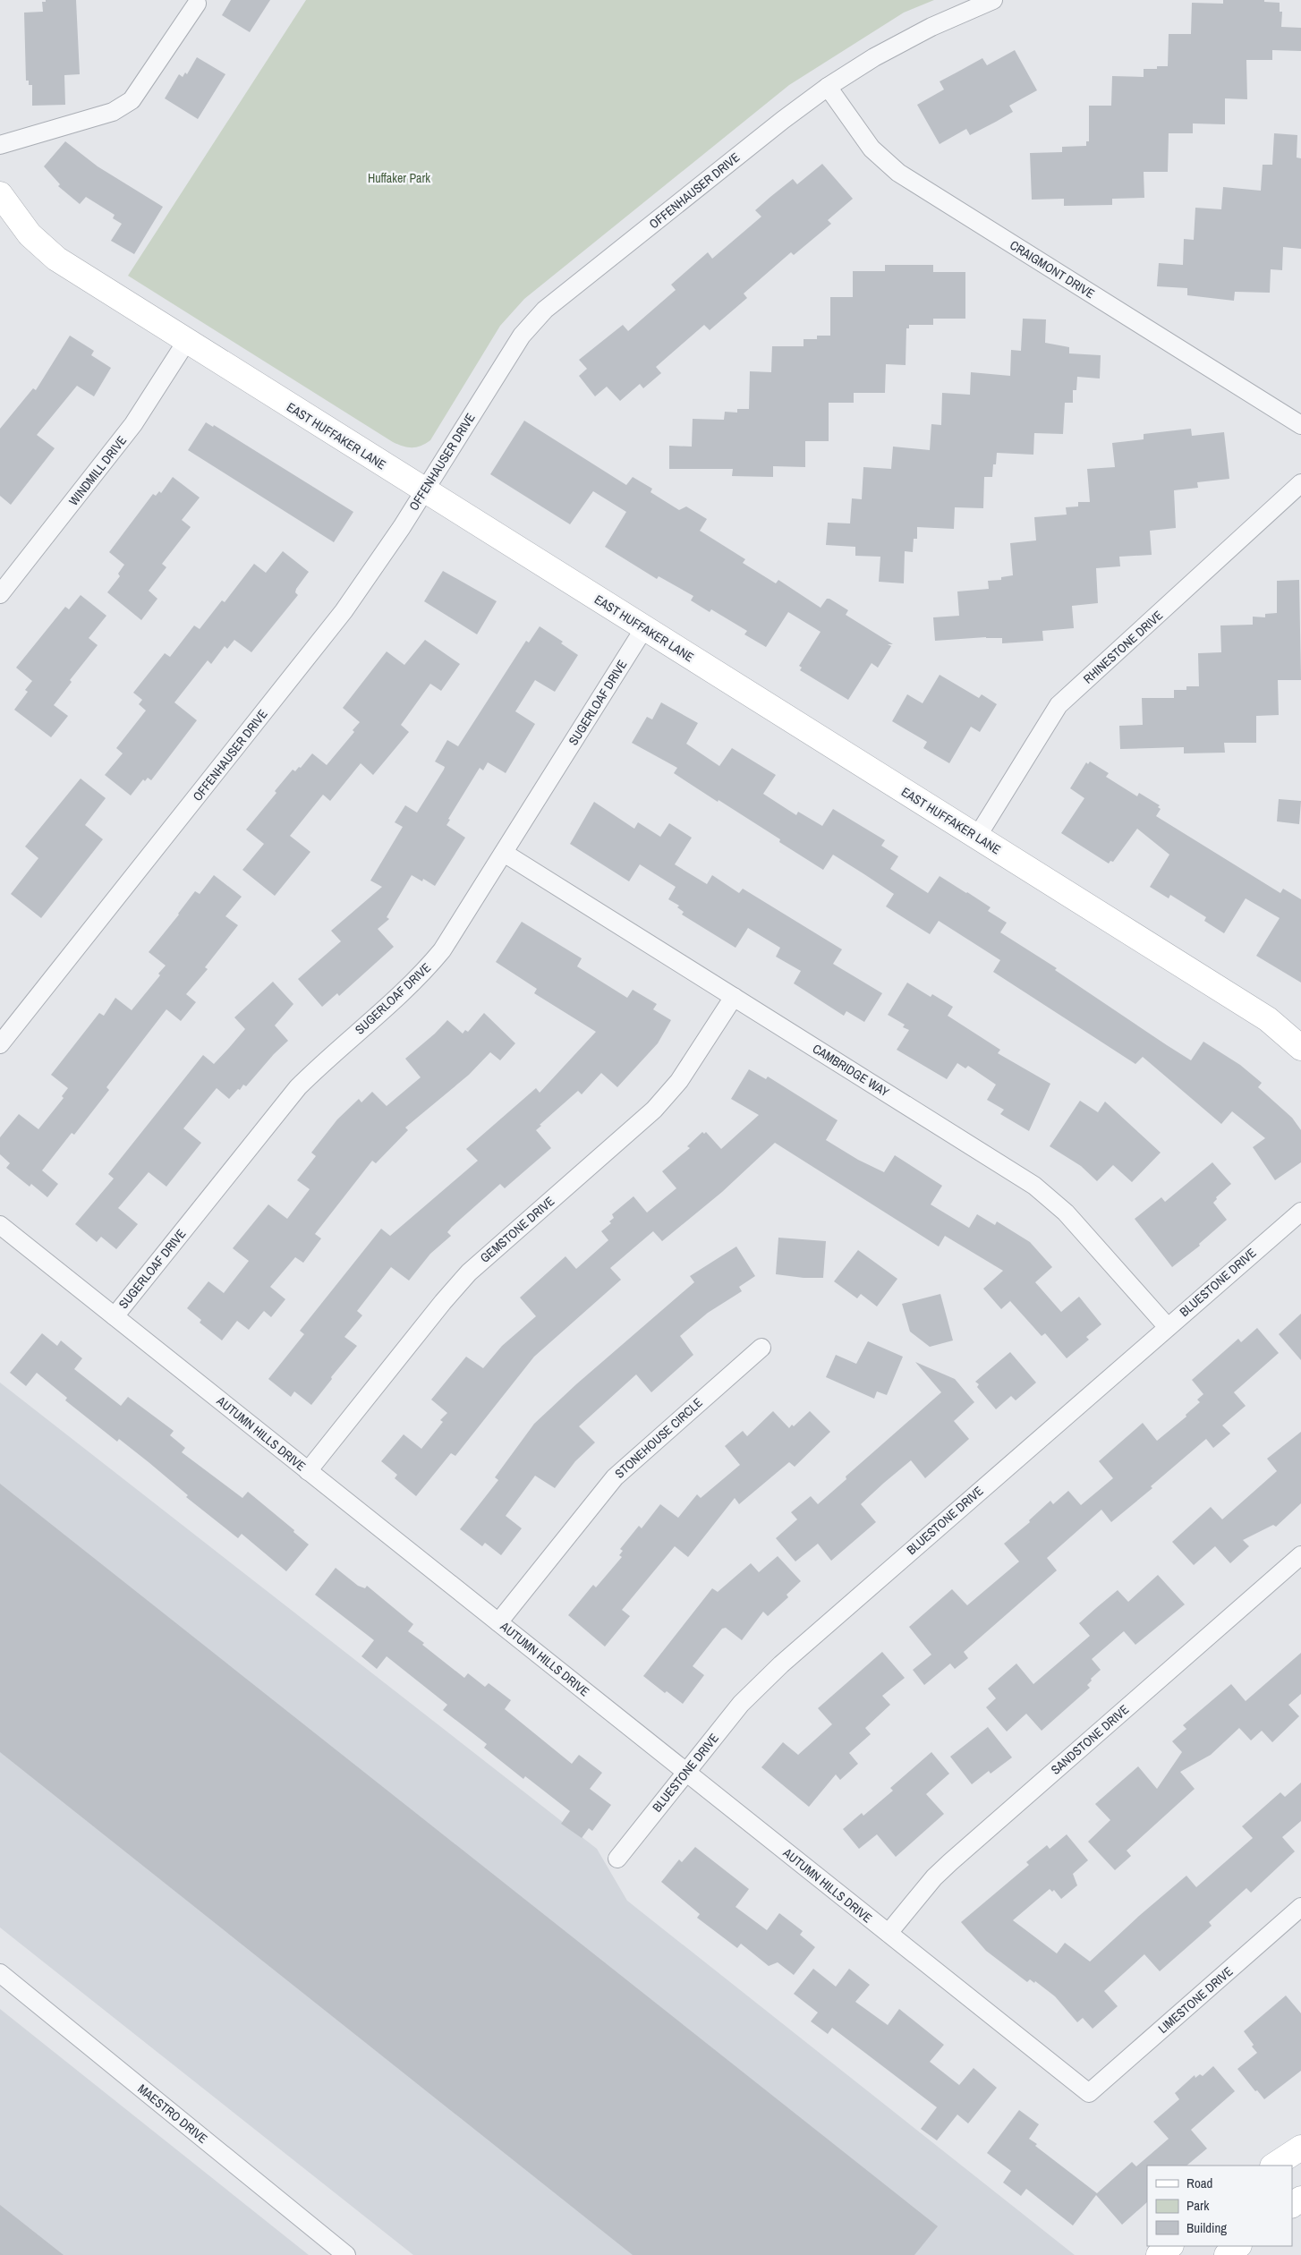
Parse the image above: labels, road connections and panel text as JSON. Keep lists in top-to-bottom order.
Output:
{
  "streets": {
    "street": [
      "OFFENHAUSER DRIVE",
      "CRAIGMONT DRIVE",
      "EAST HUFFAKER LANE",
      "WINDMILL DRIVE",
      "RHINESTONE DRIVE",
      "SUGERLOAF DRIVE",
      "CAMBRIDGE WAY",
      "GEMSTONE DRIVE",
      "BLUESTONE DRIVE",
      "AUTUMN HILLS DRIVE",
      "STONEHOUSE CIRCLE",
      "SANDSTONE DRIVE",
      "LIMESTONE DRIVE",
      "MAESTRO DRIVE"
    ]
  },
  "crossings": [
    ["OFFENHAUSER DRIVE", "CRAIGMONT DRIVE"],
    ["OFFENHAUSER DRIVE", "EAST HUFFAKER LANE"],
    ["EAST HUFFAKER LANE", "WINDMILL DRIVE"],
    ["EAST HUFFAKER LANE", "RHINESTONE DRIVE"],
    ["EAST HUFFAKER LANE", "SUGERLOAF DRIVE"],
    ["SUGERLOAF DRIVE", "CAMBRIDGE WAY"],
    ["SUGERLOAF DRIVE", "AUTUMN HILLS DRIVE"],
    ["CAMBRIDGE WAY", "GEMSTONE DRIVE"],
    ["CAMBRIDGE WAY", "BLUESTONE DRIVE"],
    ["GEMSTONE DRIVE", "AUTUMN HILLS DRIVE"],
    ["BLUESTONE DRIVE", "AUTUMN HILLS DRIVE"],
    ["AUTUMN HILLS DRIVE", "STONEHOUSE CIRCLE"],
    ["AUTUMN HILLS DRIVE", "SANDSTONE DRIVE"],
    ["AUTUMN HILLS DRIVE", "LIMESTONE DRIVE"]
  ],
  "parks": ["Huffaker Park"],
  "legend": ["Road", "Park", "Building"]
}
